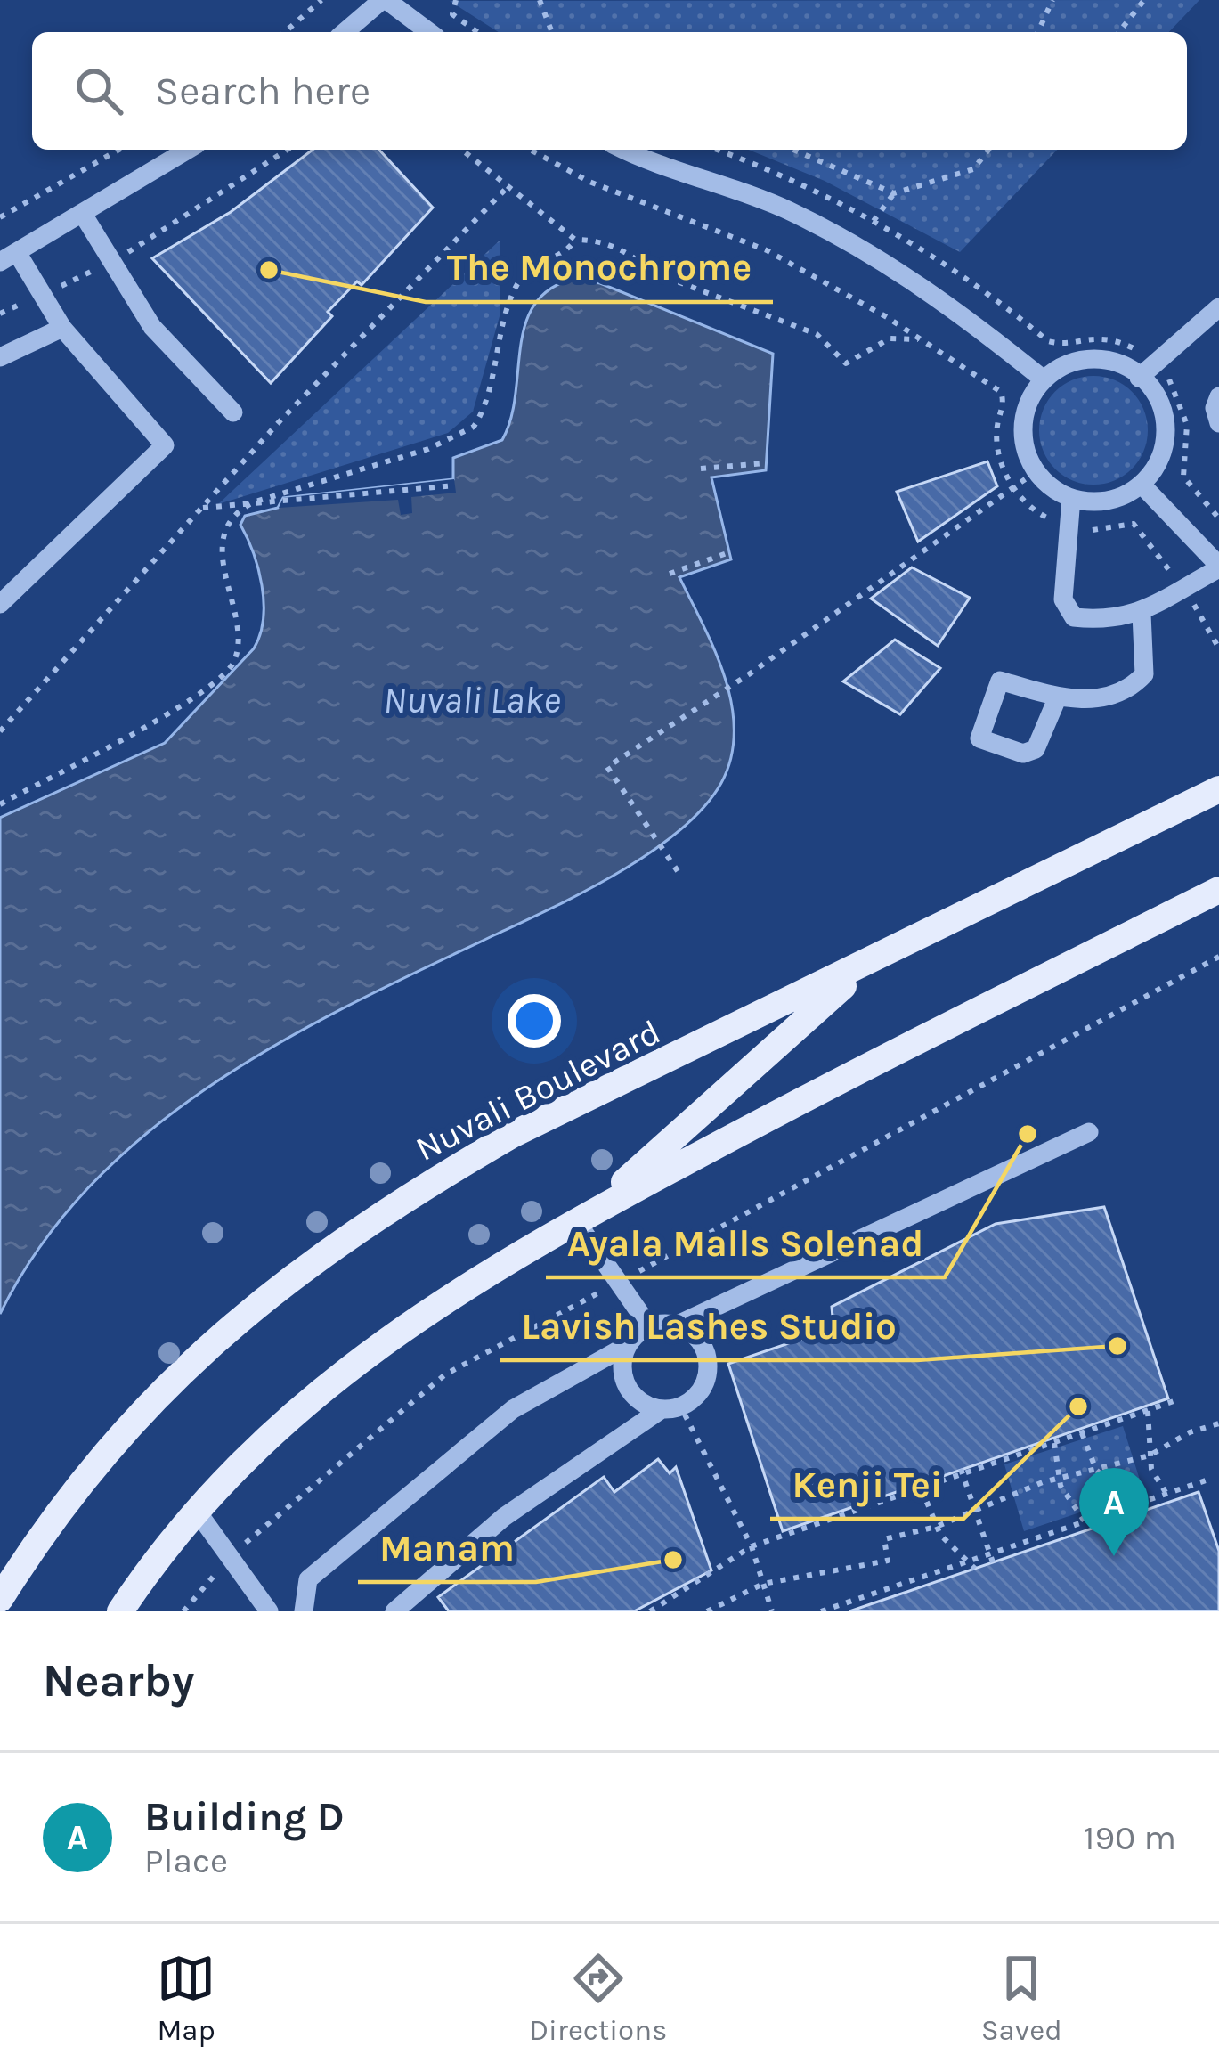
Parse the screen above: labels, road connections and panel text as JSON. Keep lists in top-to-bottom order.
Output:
{
  "streets": {
    "main road": ["Nuvali Boulevard"]
  },
  "water": ["Nuvali Lake"],
  "places": [
    "The Monochrome",
    "Ayala Malls Solenad",
    "Lavish Lashes Studio",
    "Kenji Tei",
    "Manam"
  ],
  "page": {
    "search": "Search here",
    "pins": "A",
    "heading": "Nearby",
    "list": [
      {
        "mark": "A",
        "name": "Building D",
        "note": "Place",
        "value": "190 m"
      }
    ],
    "nav": ["Map", "Directions", "Saved"]
  }
}
